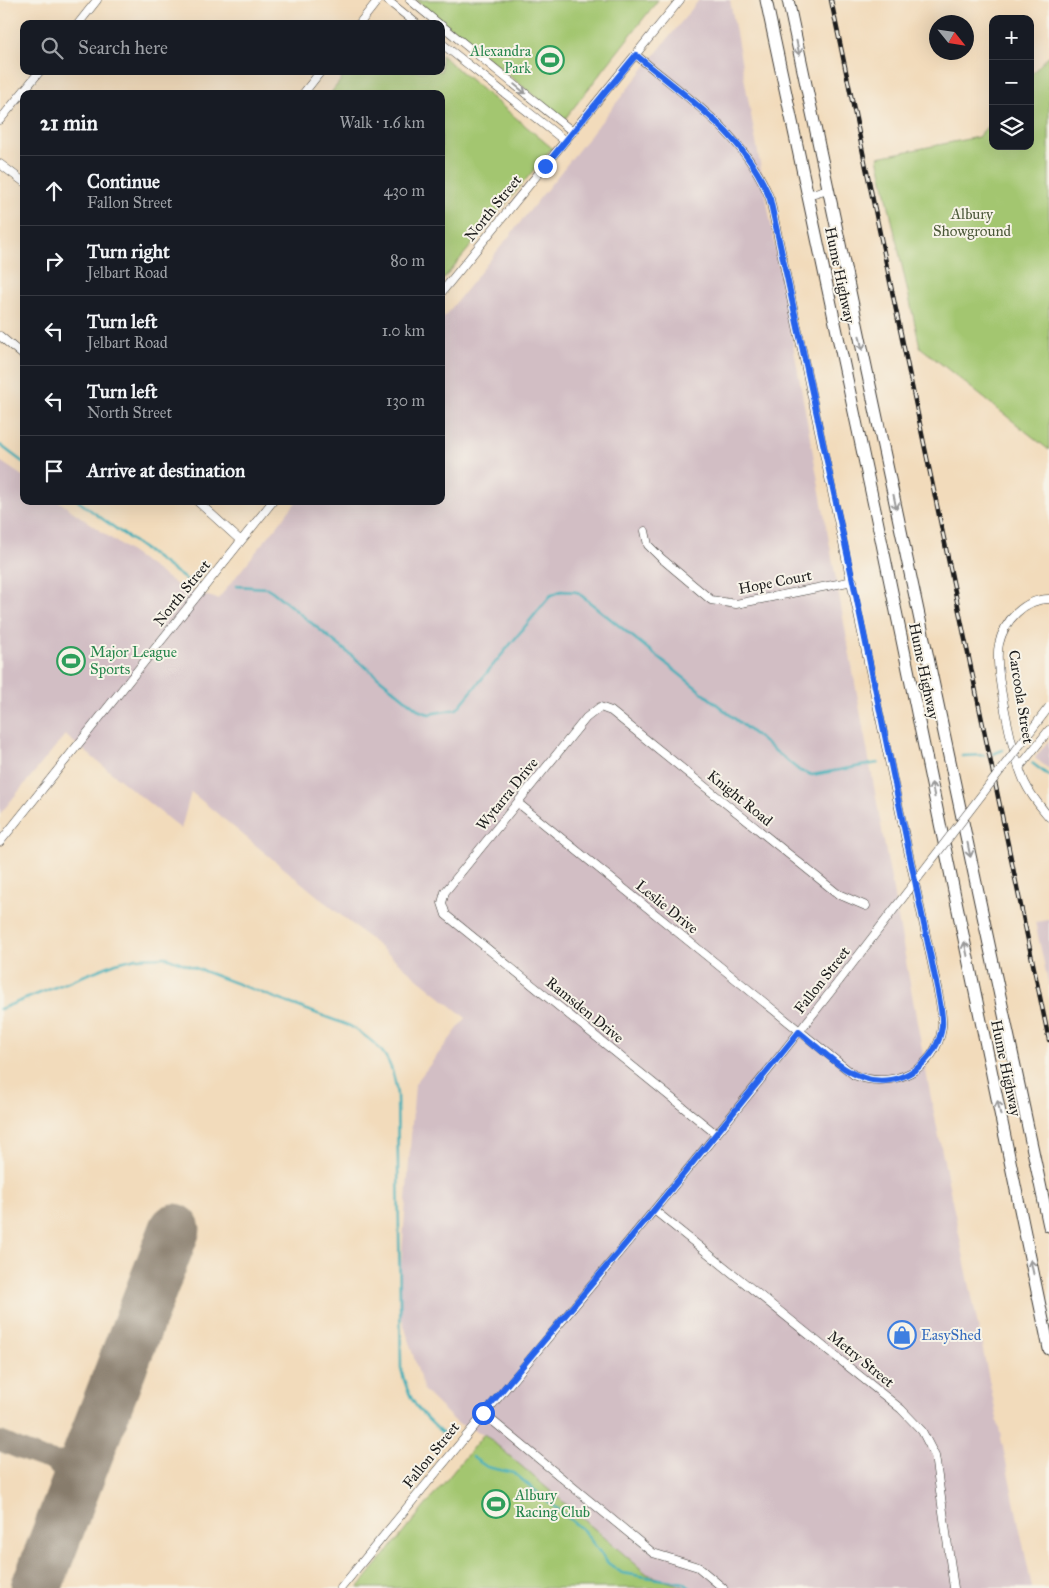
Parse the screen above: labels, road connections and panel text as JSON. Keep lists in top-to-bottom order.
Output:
{
  "streets": {
    "highway": ["Hume Highway"],
    "street": [
      "North Street",
      "Hope Court",
      "Carcoola Street",
      "Wytarra Drive",
      "Knight Road",
      "Leslie Drive",
      "Fallon Street",
      "Ramsden Drive",
      "Metry Street"
    ]
  },
  "crossings": [
    ["North Street", "Leslie Drive"],
    ["Hope Court", "Leslie Drive"],
    ["Wytarra Drive", "Knight Road"],
    ["Wytarra Drive", "Leslie Drive"],
    ["Wytarra Drive", "Ramsden Drive"],
    ["Leslie Drive", "Fallon Street"],
    ["Fallon Street", "Ramsden Drive"],
    ["Fallon Street", "Metry Street"]
  ],
  "parks": ["Albury Showground"],
  "places": {
    "sports": ["Alexandra Park", "Major League Sports", "Albury Racing Club"],
    "shop": ["EasyShed"]
  },
  "north": "bottom right",
  "page": {
    "map_buttons": ["+", "−"],
    "search": "Search here",
    "heading": ["21 min", "Walk · 1.6 km"],
    "list": [
      ["Continue", "Fallon Street", "430 m"],
      ["Turn right", "Jelbart Road", "80 m"],
      ["Turn left", "Jelbart Road", "1.0 km"],
      ["Turn left", "North Street", "130 m"],
      "Arrive at destination"
    ]
  }
}
